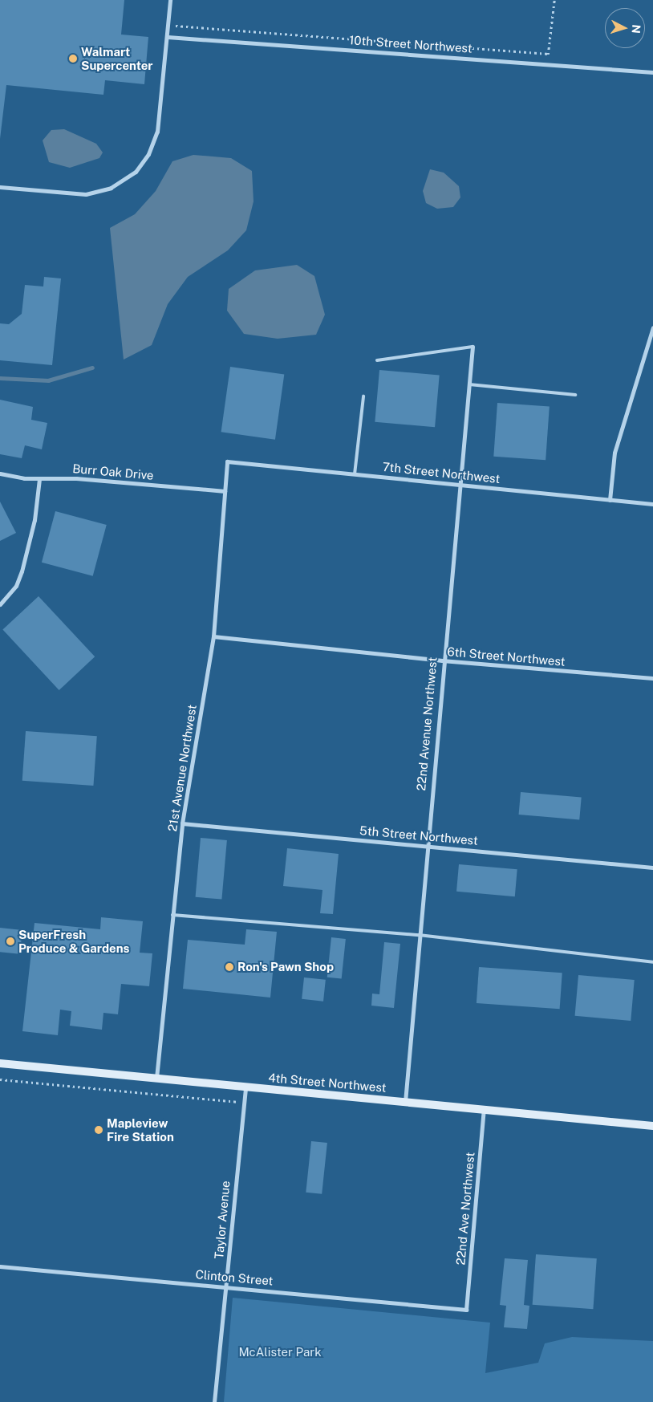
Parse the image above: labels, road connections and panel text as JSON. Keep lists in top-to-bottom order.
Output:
{
  "streets": {
    "street": [
      "10th Street Northwest",
      "Burr Oak Drive",
      "7th Street Northwest",
      "6th Street Northwest",
      "22nd Avenue Northwest",
      "21st Avenue Northwest",
      "5th Street Northwest",
      "4th Street Northwest",
      "22nd Ave Northwest",
      "Taylor Avenue",
      "Clinton Street"
    ]
  },
  "crossings": [
    ["Burr Oak Drive", "21st Avenue Northwest"],
    ["7th Street Northwest", "22nd Avenue Northwest"],
    ["7th Street Northwest", "21st Avenue Northwest"],
    ["6th Street Northwest", "22nd Avenue Northwest"],
    ["6th Street Northwest", "21st Avenue Northwest"],
    ["22nd Avenue Northwest", "5th Street Northwest"],
    ["22nd Avenue Northwest", "4th Street Northwest"],
    ["21st Avenue Northwest", "5th Street Northwest"],
    ["21st Avenue Northwest", "4th Street Northwest"],
    ["4th Street Northwest", "22nd Ave Northwest"],
    ["4th Street Northwest", "Taylor Avenue"],
    ["22nd Ave Northwest", "Clinton Street"],
    ["Taylor Avenue", "Clinton Street"]
  ],
  "parks": ["McAlister Park"],
  "places": [
    "Walmart Supercenter",
    "SuperFresh Produce & Gardens",
    "Ron's Pawn Shop",
    "Mapleview Fire Station"
  ],
  "north": "right"
}
